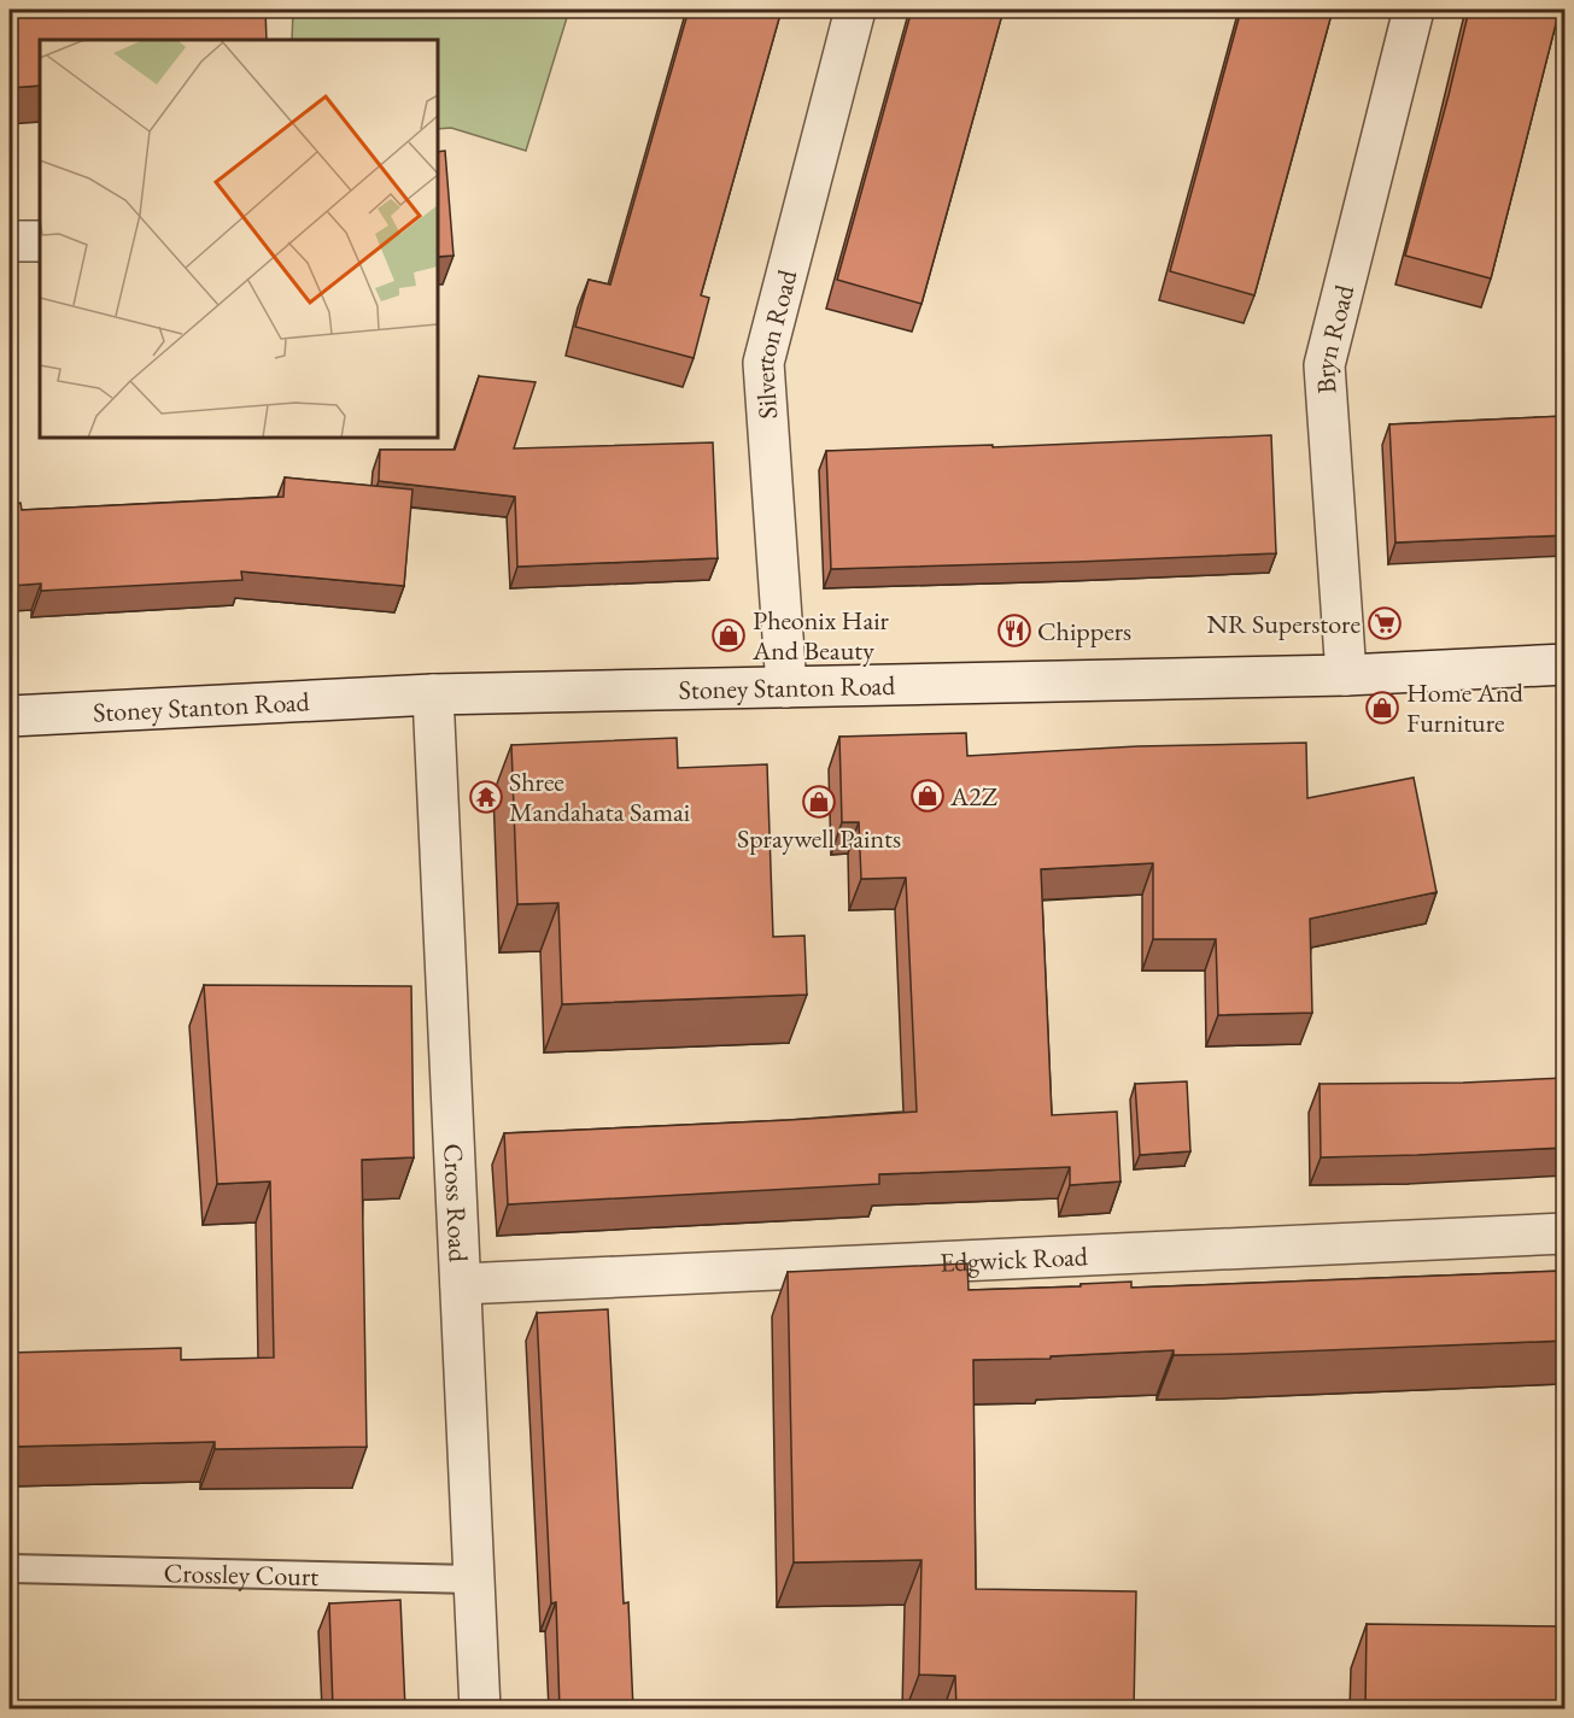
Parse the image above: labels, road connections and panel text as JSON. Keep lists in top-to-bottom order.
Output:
{
  "streets": {
    "street": [
      "Bryn Road",
      "Silverton Road",
      "Stoney Stanton Road",
      "Cross Road",
      "Edgwick Road"
    ],
    "lane": ["Crossley Court"]
  },
  "crossings": [
    ["Bryn Road", "Stoney Stanton Road"],
    ["Silverton Road", "Stoney Stanton Road"],
    ["Stoney Stanton Road", "Cross Road"],
    ["Cross Road", "Edgwick Road"],
    ["Cross Road", "Crossley Court"]
  ],
  "places": {
    "supermarket": ["NR Superstore"],
    "restaurant": ["Chippers"],
    "shop": [
      "Pheonix Hair And Beauty",
      "Home And Furniture",
      "A2Z",
      "Spraywell Paints"
    ],
    "temple": ["Shree Mandahata Samai"]
  }
}
